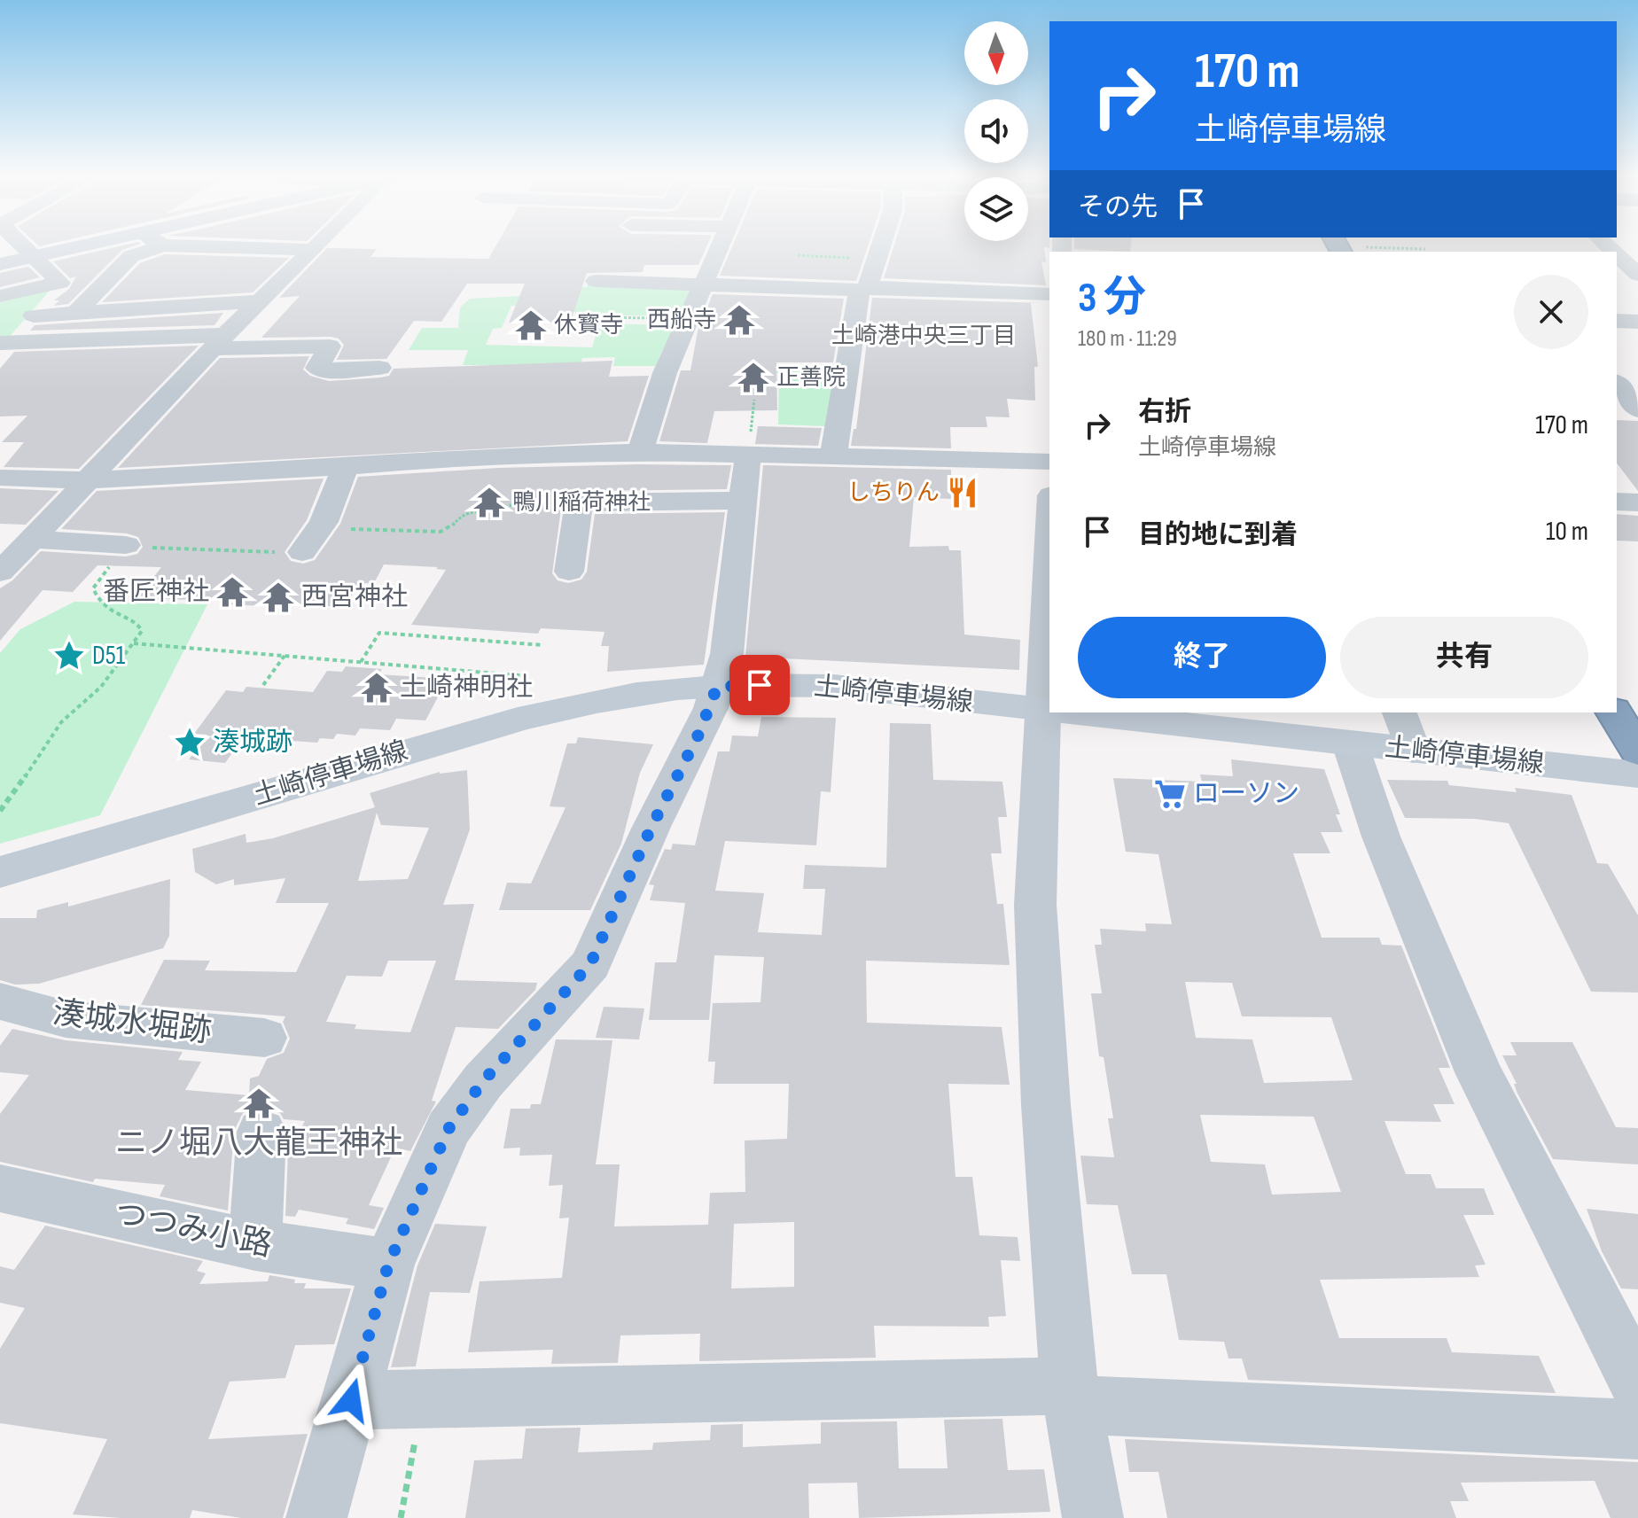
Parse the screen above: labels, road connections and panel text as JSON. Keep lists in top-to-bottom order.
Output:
{
  "streets": {
    "street": ["土崎停車場線", "湊城水堀跡", "つつみ小路"]
  },
  "districts": ["土崎港中央三丁目"],
  "places": {
    "temple": [
      "西船寺",
      "休寳寺",
      "正善院",
      "鴨川稲荷神社",
      "番匠神社",
      "西宮神社",
      "土崎神明社",
      "ニノ堀八大龍王神社"
    ],
    "restaurant": ["しちりん"],
    "place": ["D51", "湊城跡"],
    "supermarket": ["ローソン"]
  },
  "north": "bottom",
  "page": {
    "turn": ["170 m", "土崎停車場線"],
    "then": "その先",
    "heading": ["3 分", "180 m · 11:29"],
    "list": [
      {
        "name": "右折",
        "note": "土崎停車場線",
        "value": "170 m"
      },
      {
        "name": "目的地に到着",
        "value": "10 m"
      }
    ],
    "buttons": ["終了", "共有"]
  }
}
